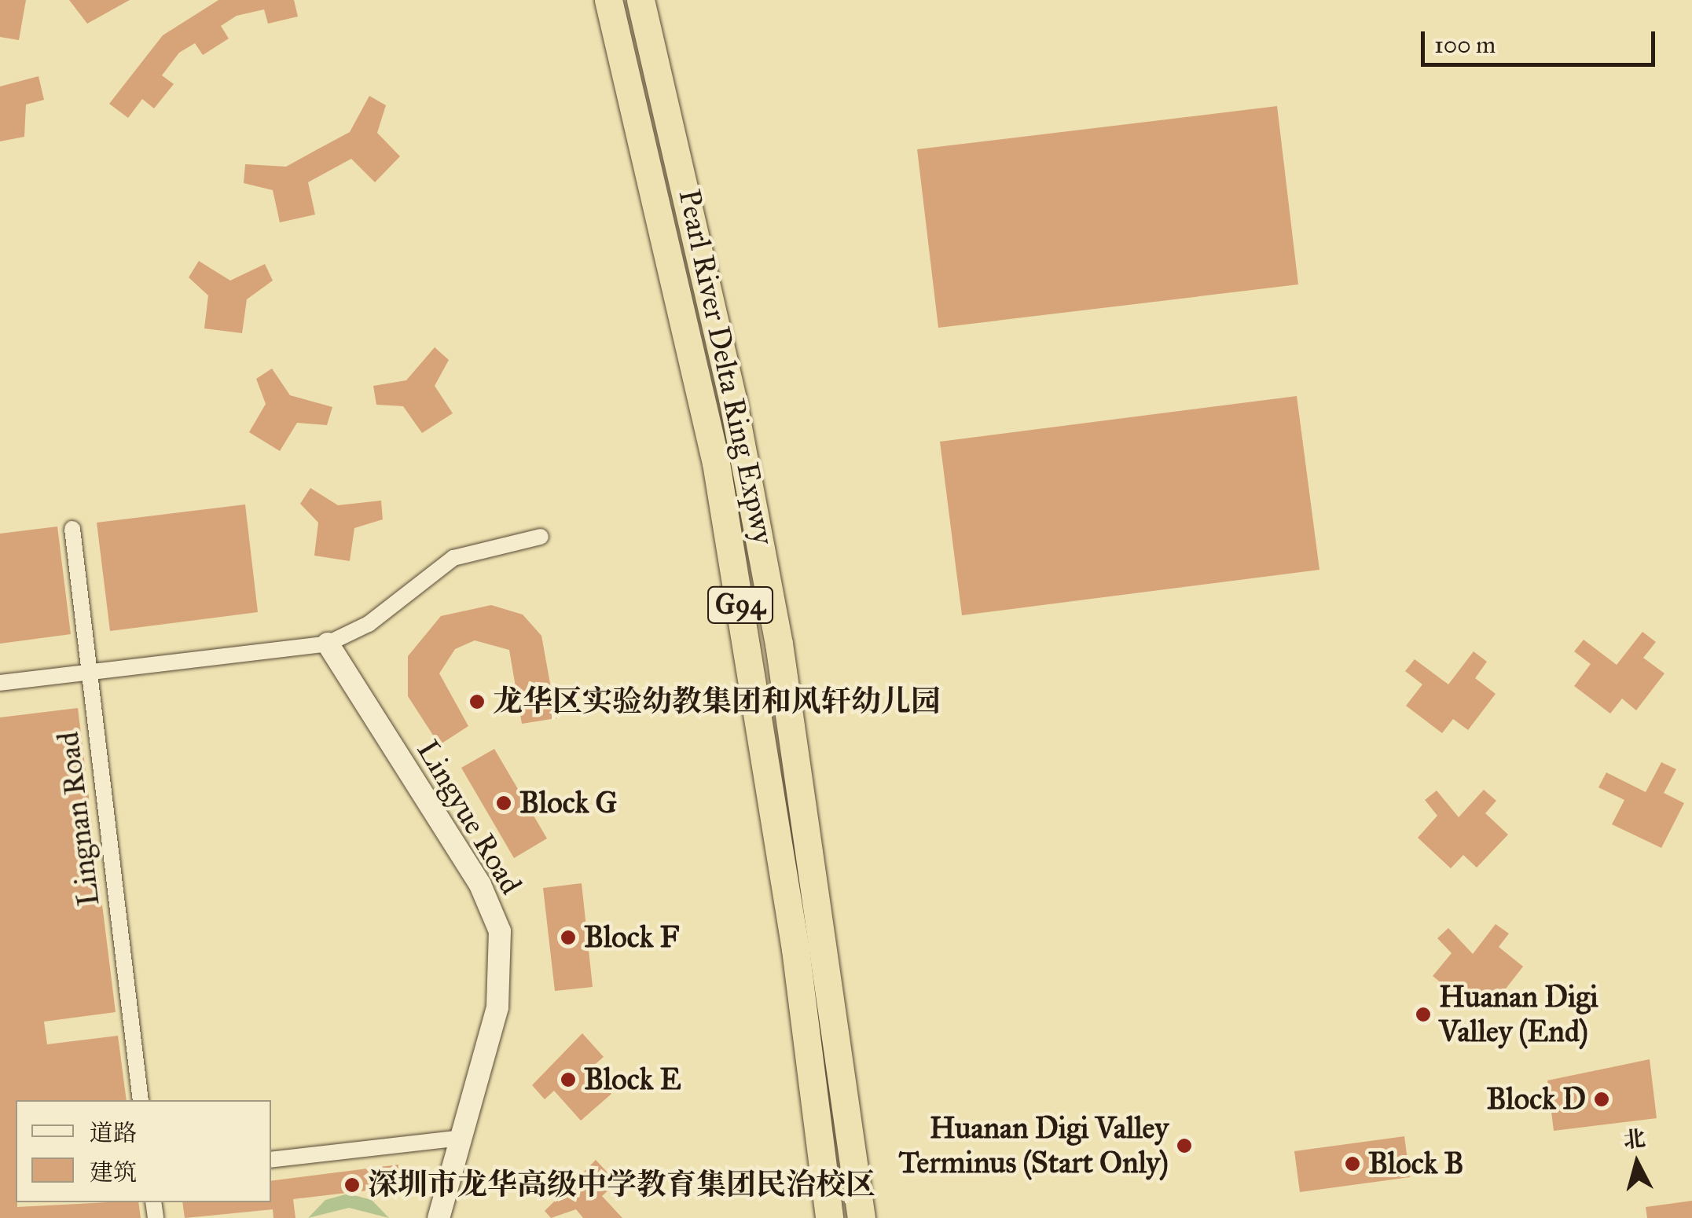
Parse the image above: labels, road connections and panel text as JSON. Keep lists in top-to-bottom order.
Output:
{
  "streets": {
    "highway": ["Pearl River Delta Ring Expwy", "G94"],
    "street": ["Lingyue Road", "Lingnan Road"]
  },
  "places": [
    "龙华区实验幼教集团和风轩幼儿园",
    "Block G",
    "Block F",
    "Huanan Digi Valley (End)",
    "Block E",
    "Block D",
    "Huanan Digi Valley Terminus (Start Only)",
    "Block B",
    "深圳市龙华高级中学教育集团民治校区"
  ],
  "legend": ["道路", "建筑"],
  "scale_bar": "100 m",
  "north": "top"
}
